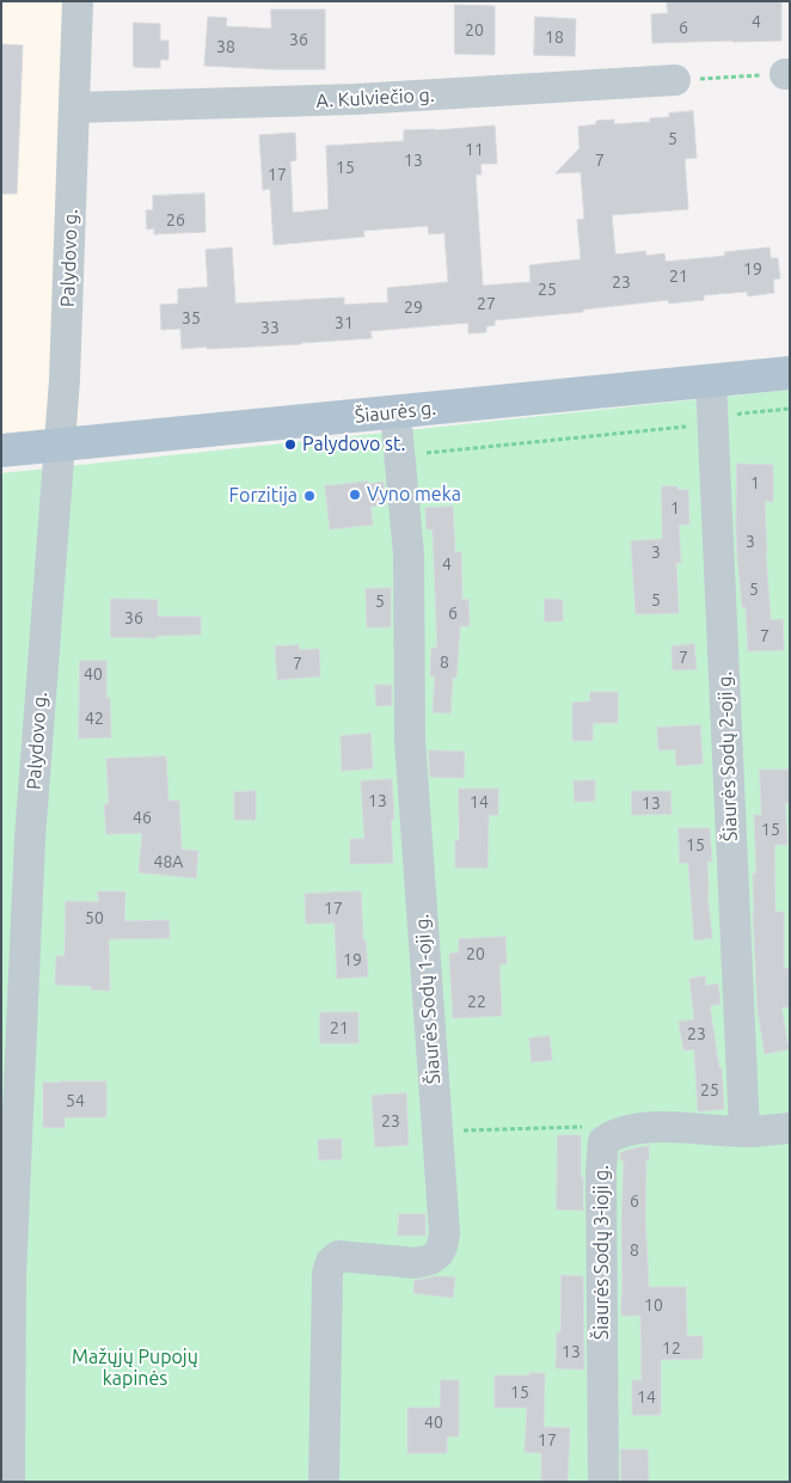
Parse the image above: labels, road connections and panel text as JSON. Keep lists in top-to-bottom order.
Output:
{
  "streets": {
    "main road": ["Šiaurės g."],
    "street": [
      "A. Kulviečio g.",
      "Palydovo g.",
      "Šiaurės Sodų 2-oji g.",
      "Šiaurės Sodų 1-oji g.",
      "Šiaurės Sodų 3-ioji g."
    ]
  },
  "crossings": [
    ["A. Kulviečio g.", "Palydovo g."],
    ["Palydovo g.", "Šiaurės g."],
    ["Šiaurės g.", "Šiaurės Sodų 2-oji g."],
    ["Šiaurės g.", "Šiaurės Sodų 1-oji g."],
    ["Šiaurės Sodų 2-oji g.", "Šiaurės Sodų 3-ioji g."]
  ],
  "parks": ["Mažųjų Pupojų kapinės"],
  "places": ["Palydovo st.", "Vyno meka", "Forzitija"],
  "house_numbers": [
    "4",
    "6",
    "20",
    "18",
    "36",
    "38",
    "5",
    "11",
    "13",
    "7",
    "15",
    "17",
    "26",
    "19",
    "21",
    "23",
    "25",
    "27",
    "29",
    "35",
    "31",
    "33",
    "1",
    "1",
    "3",
    "3",
    "4",
    "5",
    "5",
    "5",
    "6",
    "36",
    "7",
    "7",
    "8",
    "7",
    "40",
    "42",
    "13",
    "14",
    "13",
    "46",
    "15",
    "15",
    "48A",
    "17",
    "50",
    "20",
    "19",
    "22",
    "21",
    "23",
    "25",
    "54",
    "23",
    "6",
    "8",
    "10",
    "12",
    "13",
    "15",
    "14",
    "40",
    "17"
  ]
}
